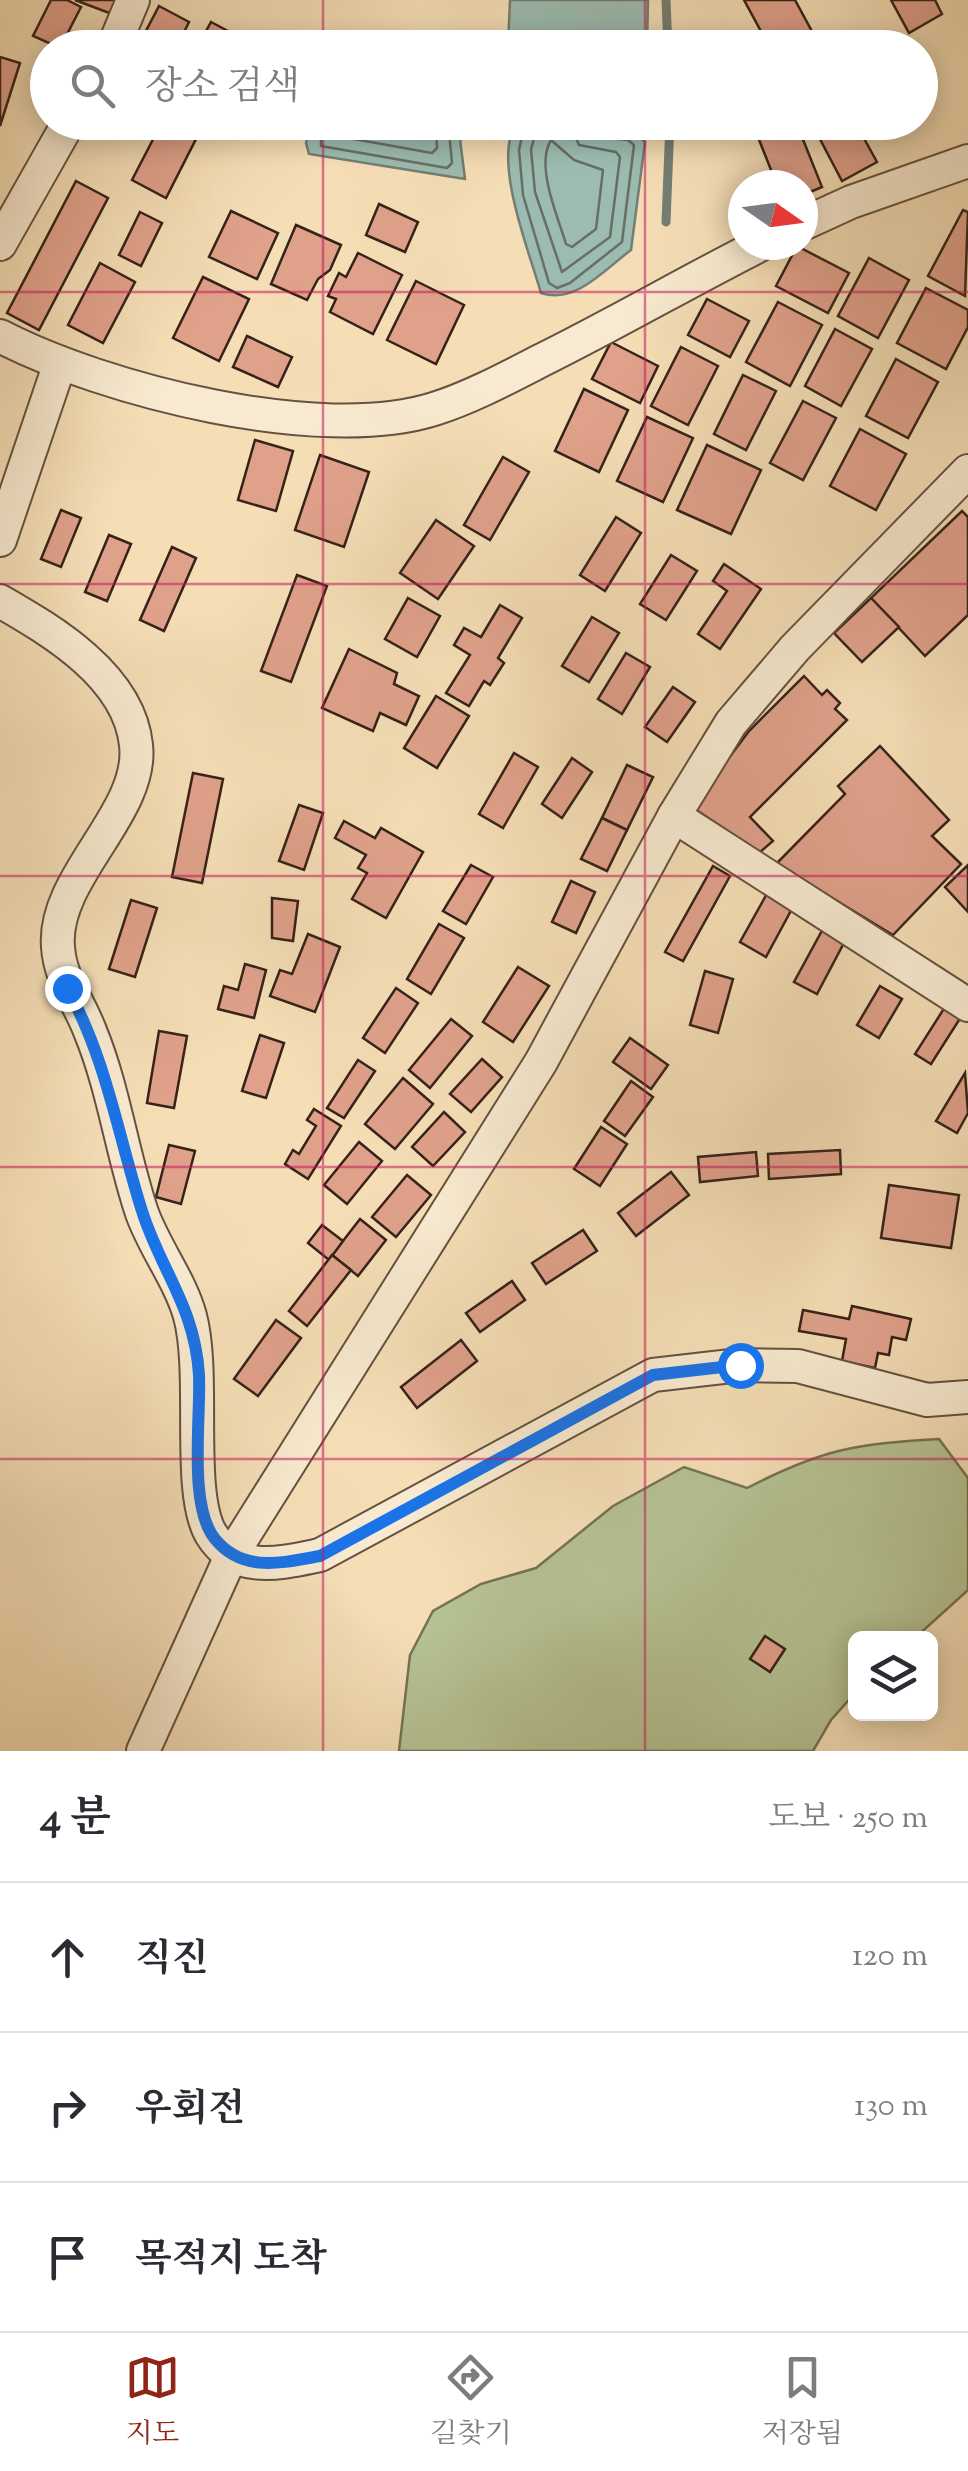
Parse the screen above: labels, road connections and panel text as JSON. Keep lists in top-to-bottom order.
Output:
{
  "north": "right",
  "page": {
    "search": "장소 검색",
    "heading": ["4 분", "도보 · 250 m"],
    "list": [
      ["직진", "120 m"],
      ["우회전", "130 m"],
      "목적지 도착"
    ],
    "nav": ["지도", "길찾기", "저장됨"]
  }
}
